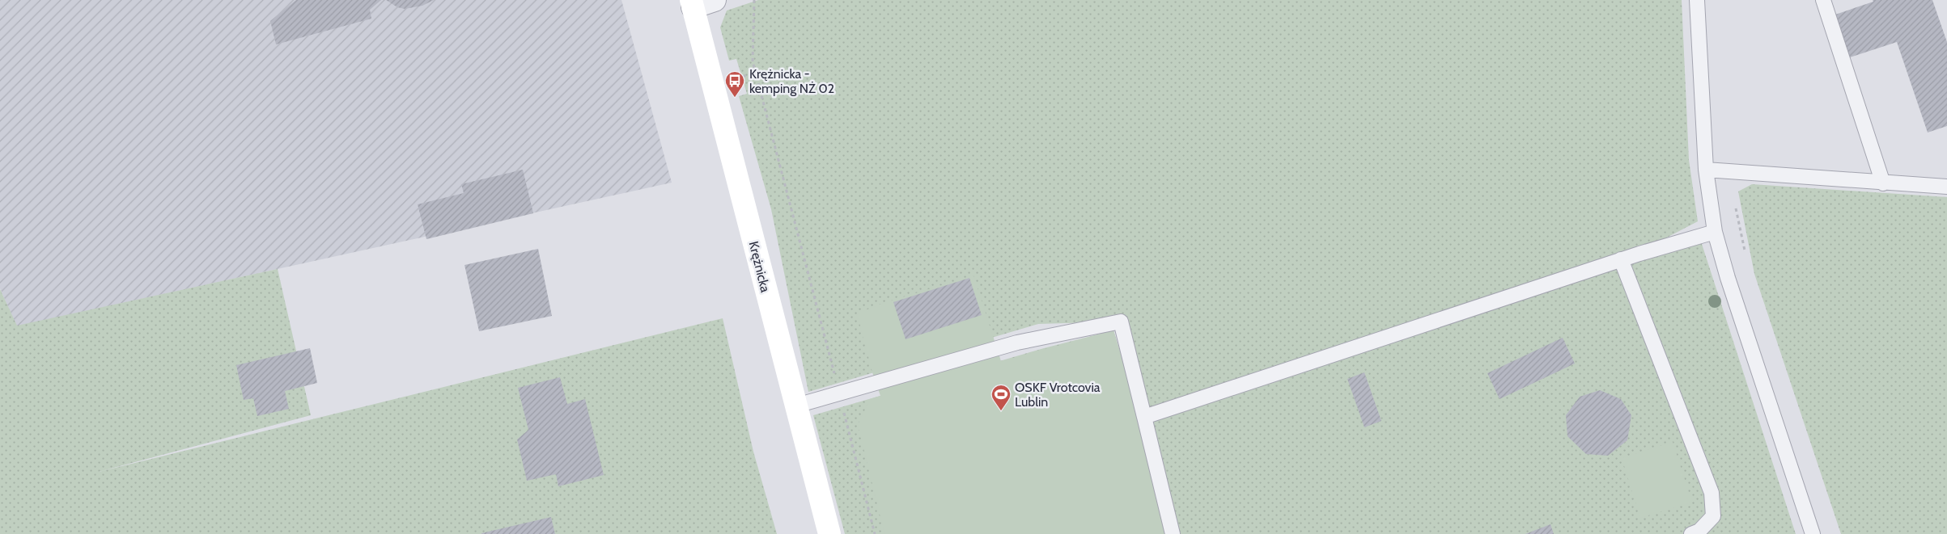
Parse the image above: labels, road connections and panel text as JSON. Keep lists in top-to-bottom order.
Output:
{
  "streets": {
    "street": ["Krężnicka"]
  },
  "places": {
    "bus stop": ["Krężnicka - kemping NŻ 02"],
    "sports": ["OSKF Vrotcovia Lublin"]
  }
}
